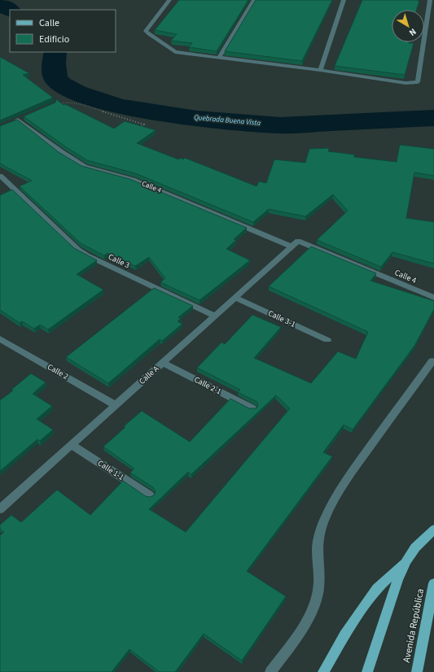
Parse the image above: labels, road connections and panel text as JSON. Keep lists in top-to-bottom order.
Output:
{
  "streets": {
    "main road": ["Avenida República"],
    "street": [
      "Calle 4",
      "Calle 3",
      "Calle 3-1",
      "Calle 2",
      "Calle A",
      "Calle 2-1",
      "Calle 1-1"
    ]
  },
  "crossings": [
    ["Calle 4", "Calle A"],
    ["Calle 3", "Calle A"],
    ["Calle 3-1", "Calle A"],
    ["Calle 2", "Calle A"],
    ["Calle A", "Calle 2-1"],
    ["Calle A", "Calle 1-1"]
  ],
  "water": ["Quebrada Buena Vista"],
  "legend": ["Calle", "Edificio"],
  "north": "bottom right"
}
